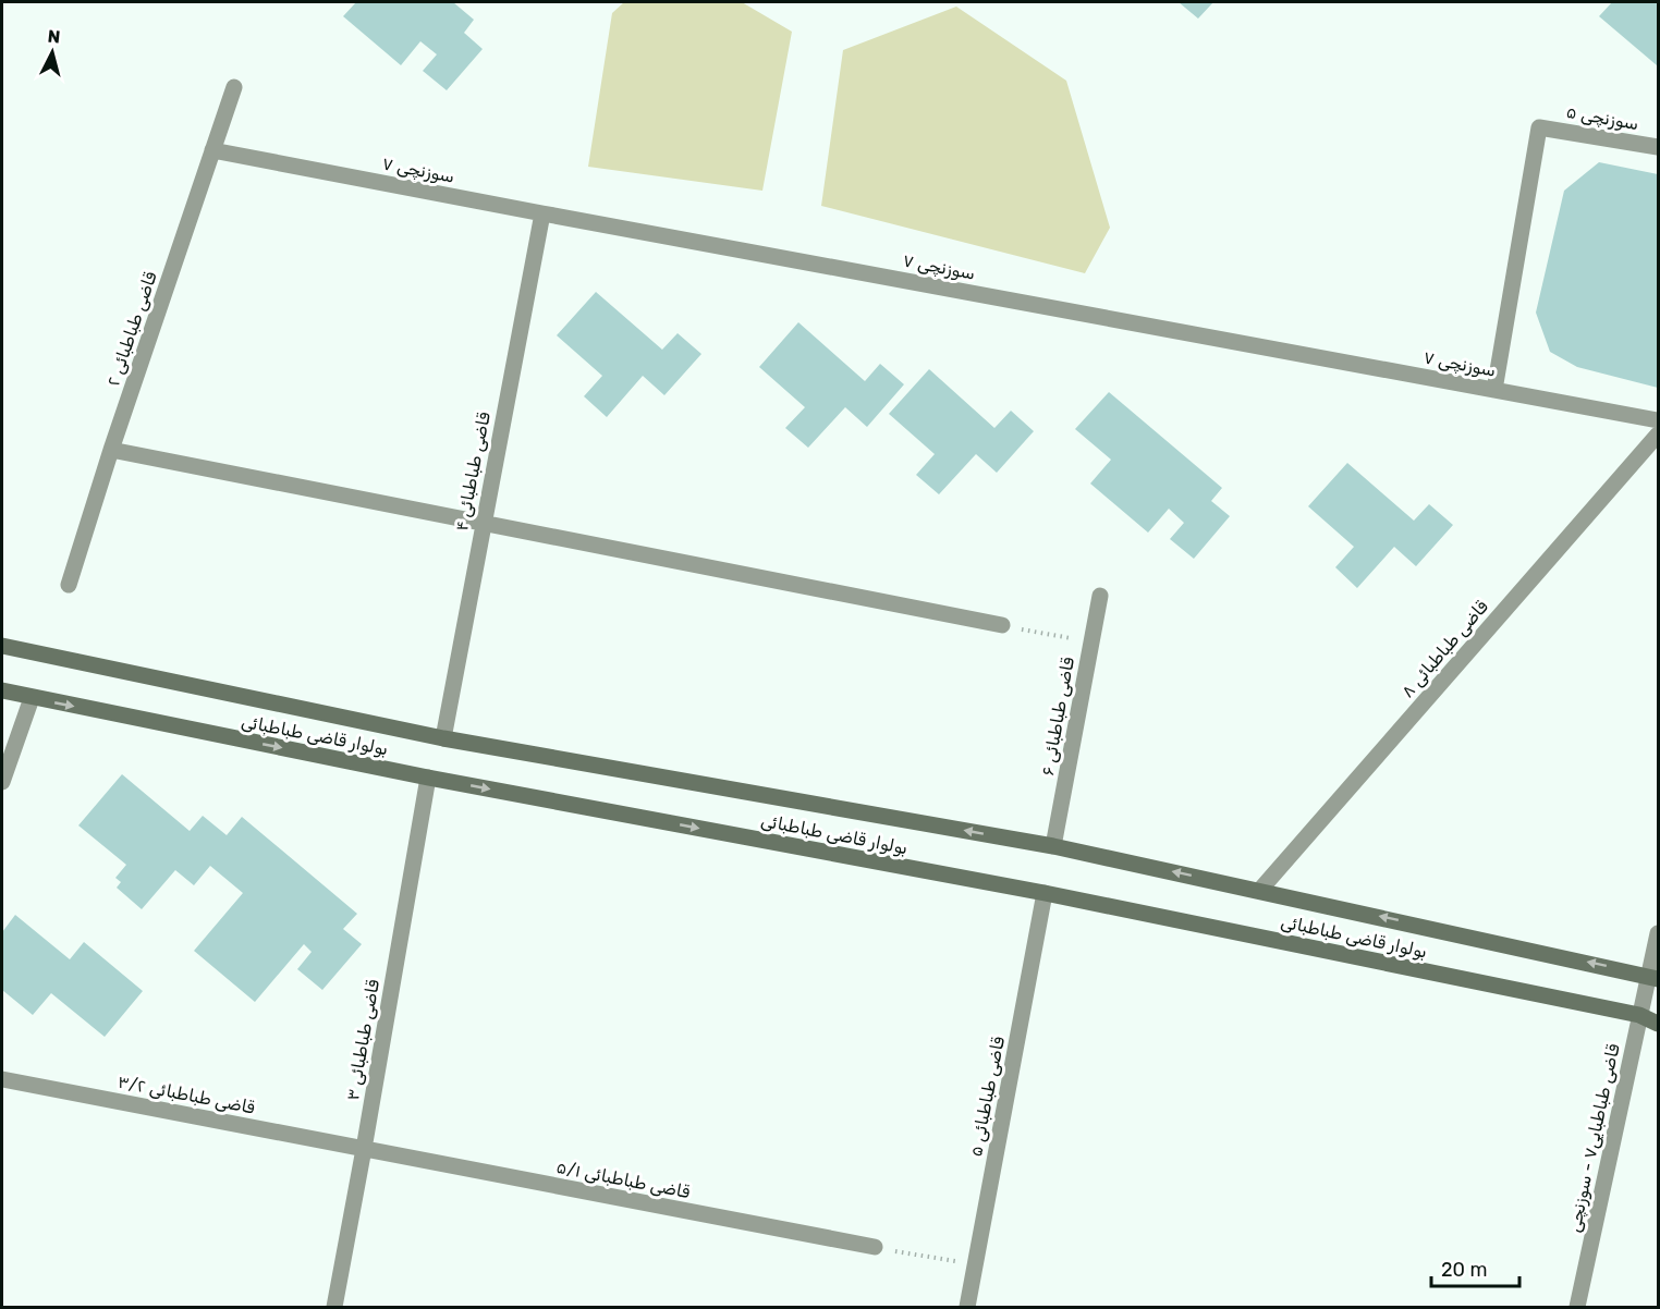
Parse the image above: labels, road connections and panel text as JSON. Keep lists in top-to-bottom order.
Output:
{
  "streets": {
    "main road": ["بولوار قاضی طباطبائی"],
    "street": [
      "سوزنچی ۵",
      "سوزنچی ۷",
      "قاضی طباطبائی ۲",
      "قاضی طباطبائی ۴",
      "قاضی طباطبائی ۸",
      "قاضی طباطبائی ۶",
      "قاضی طباطبائی ۳",
      "قاضی طباطبائی ۳/۲",
      "قاضی طباطبائی ۵",
      "قاضی طباطبایی۷ - سوزنچی",
      "قاضی طباطبائی ۵/۱"
    ]
  },
  "crossings": [
    ["سوزنچی ۵", "سوزنچی ۷"],
    ["سوزنچی ۷", "قاضی طباطبائی ۲"],
    ["سوزنچی ۷", "قاضی طباطبائی ۴"],
    ["قاضی طباطبائی ۴", "بولوار قاضی طباطبائی"],
    ["قاضی طباطبائی ۸", "بولوار قاضی طباطبائی"],
    ["قاضی طباطبائی ۶", "بولوار قاضی طباطبائی"],
    ["بولوار قاضی طباطبائی", "قاضی طباطبائی ۳"],
    ["بولوار قاضی طباطبائی", "قاضی طباطبائی ۵"],
    ["بولوار قاضی طباطبائی", "قاضی طباطبایی۷ - سوزنچی"],
    ["قاضی طباطبائی ۳", "قاضی طباطبائی ۳/۲"],
    ["قاضی طباطبائی ۳", "قاضی طباطبائی ۵/۱"],
    ["قاضی طباطبائی ۳/۲", "قاضی طباطبائی ۵/۱"]
  ],
  "scale_bar": "20 m",
  "north": "top"
}
